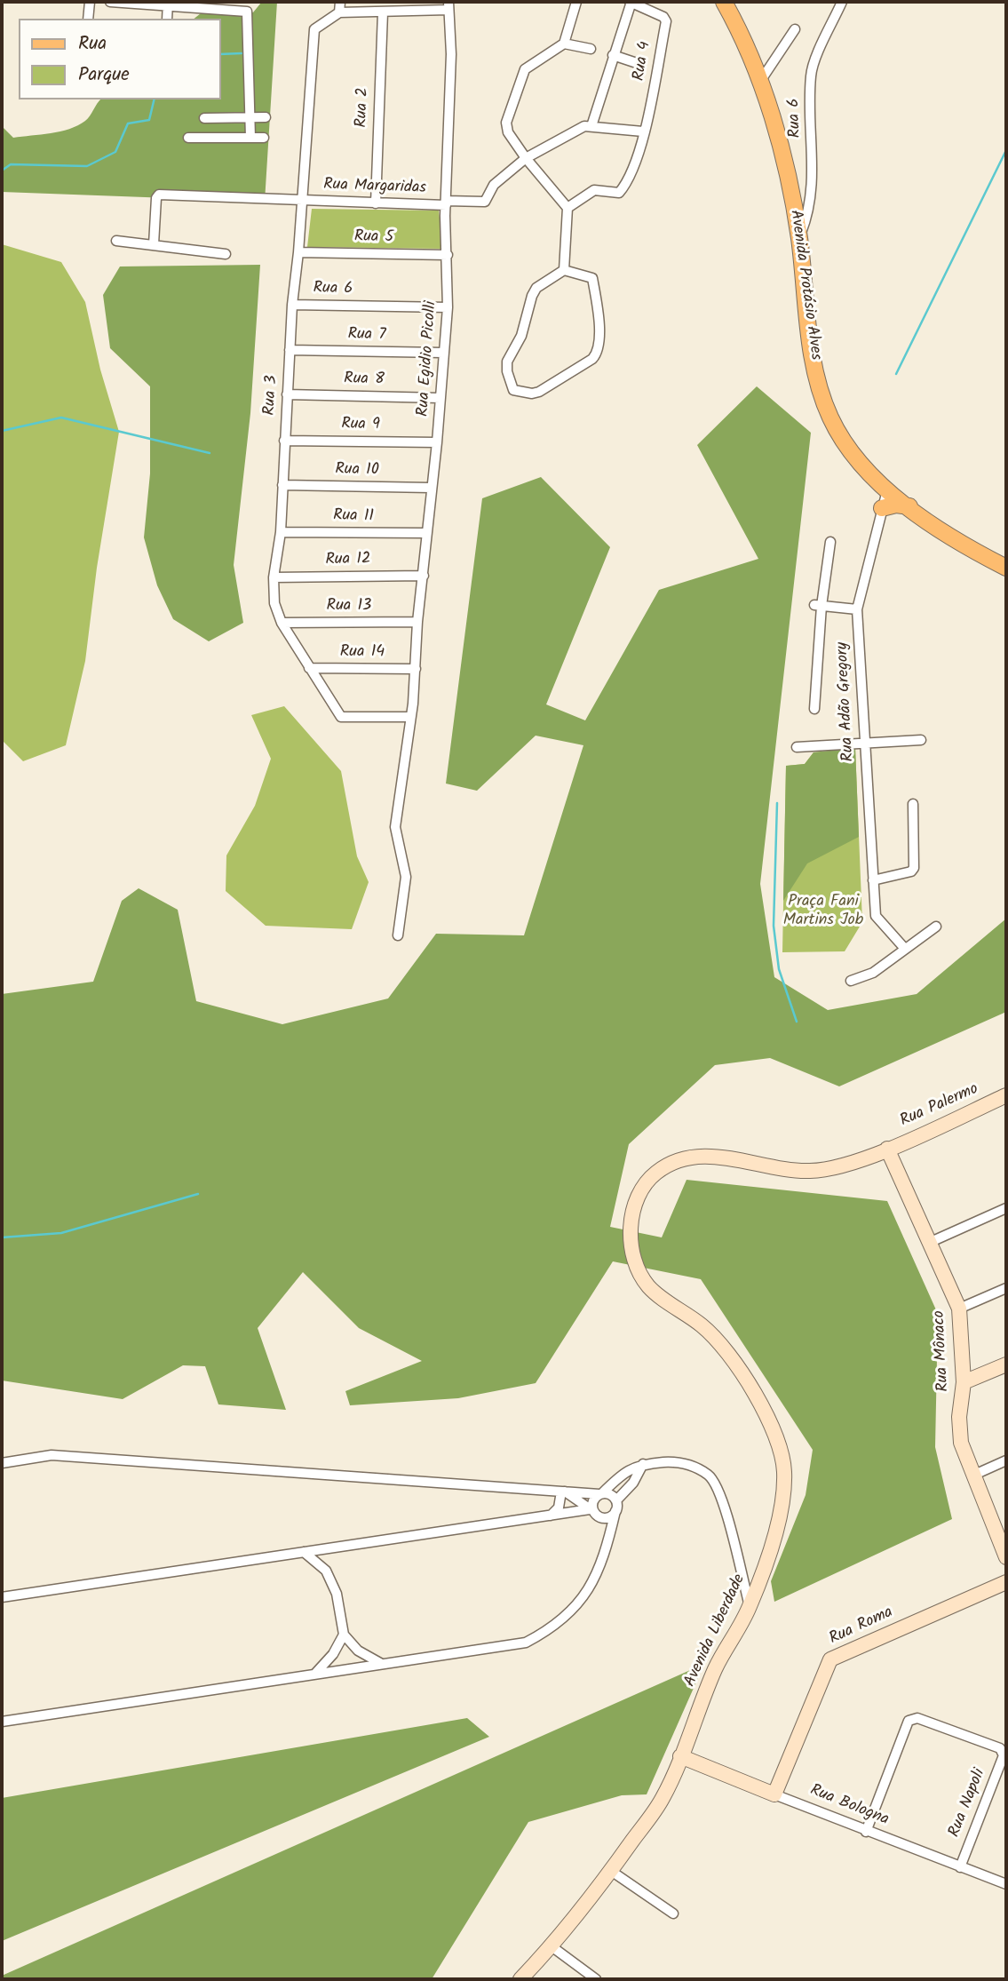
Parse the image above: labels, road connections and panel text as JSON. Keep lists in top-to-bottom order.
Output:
{
  "streets": {
    "main road": [
      "Avenida Protásio Alves",
      "Rua Palermo",
      "Rua Mônaco",
      "Rua Roma",
      "Avenida Liberdade",
      "Rua Bologna"
    ],
    "street": [
      "Rua 4",
      "Rua 2",
      "Rua 6",
      "Rua Margaridas",
      "Rua 5",
      "Rua 7",
      "Rua Egidio Picolli",
      "Rua 8",
      "Rua 3",
      "Rua 9",
      "Rua 10",
      "Rua 11",
      "Rua 12",
      "Rua 13",
      "Rua 14",
      "Rua Adão Gregory",
      "Rua Napoli"
    ]
  },
  "crossings": [
    ["Rua 2", "Rua Margaridas"],
    ["Rua 6", "Avenida Protásio Alves"],
    ["Rua 6", "Rua Egidio Picolli"],
    ["Rua 6", "Rua 3"],
    ["Rua Margaridas", "Rua Egidio Picolli"],
    ["Rua Margaridas", "Rua 3"],
    ["Rua 5", "Rua Egidio Picolli"],
    ["Rua 5", "Rua 3"],
    ["Avenida Protásio Alves", "Rua Adão Gregory"],
    ["Rua 7", "Rua Egidio Picolli"],
    ["Rua 7", "Rua 3"],
    ["Rua Egidio Picolli", "Rua 8"],
    ["Rua Egidio Picolli", "Rua 3"],
    ["Rua Egidio Picolli", "Rua 9"],
    ["Rua Egidio Picolli", "Rua 10"],
    ["Rua Egidio Picolli", "Rua 11"],
    ["Rua Egidio Picolli", "Rua 12"],
    ["Rua Egidio Picolli", "Rua 13"],
    ["Rua Egidio Picolli", "Rua 14"],
    ["Rua 8", "Rua 3"],
    ["Rua 3", "Rua 9"],
    ["Rua 3", "Rua 10"],
    ["Rua 3", "Rua 11"],
    ["Rua 3", "Rua 12"],
    ["Rua 3", "Rua 13"],
    ["Rua 3", "Rua 14"],
    ["Rua Palermo", "Rua Mônaco"],
    ["Rua Palermo", "Avenida Liberdade"],
    ["Rua Mônaco", "Avenida Liberdade"],
    ["Rua Roma", "Rua Bologna"],
    ["Avenida Liberdade", "Rua Bologna"],
    ["Rua Napoli", "Rua Bologna"]
  ],
  "parks": ["Praça Fani Martins Job"],
  "legend": ["Rua", "Parque"]
}
